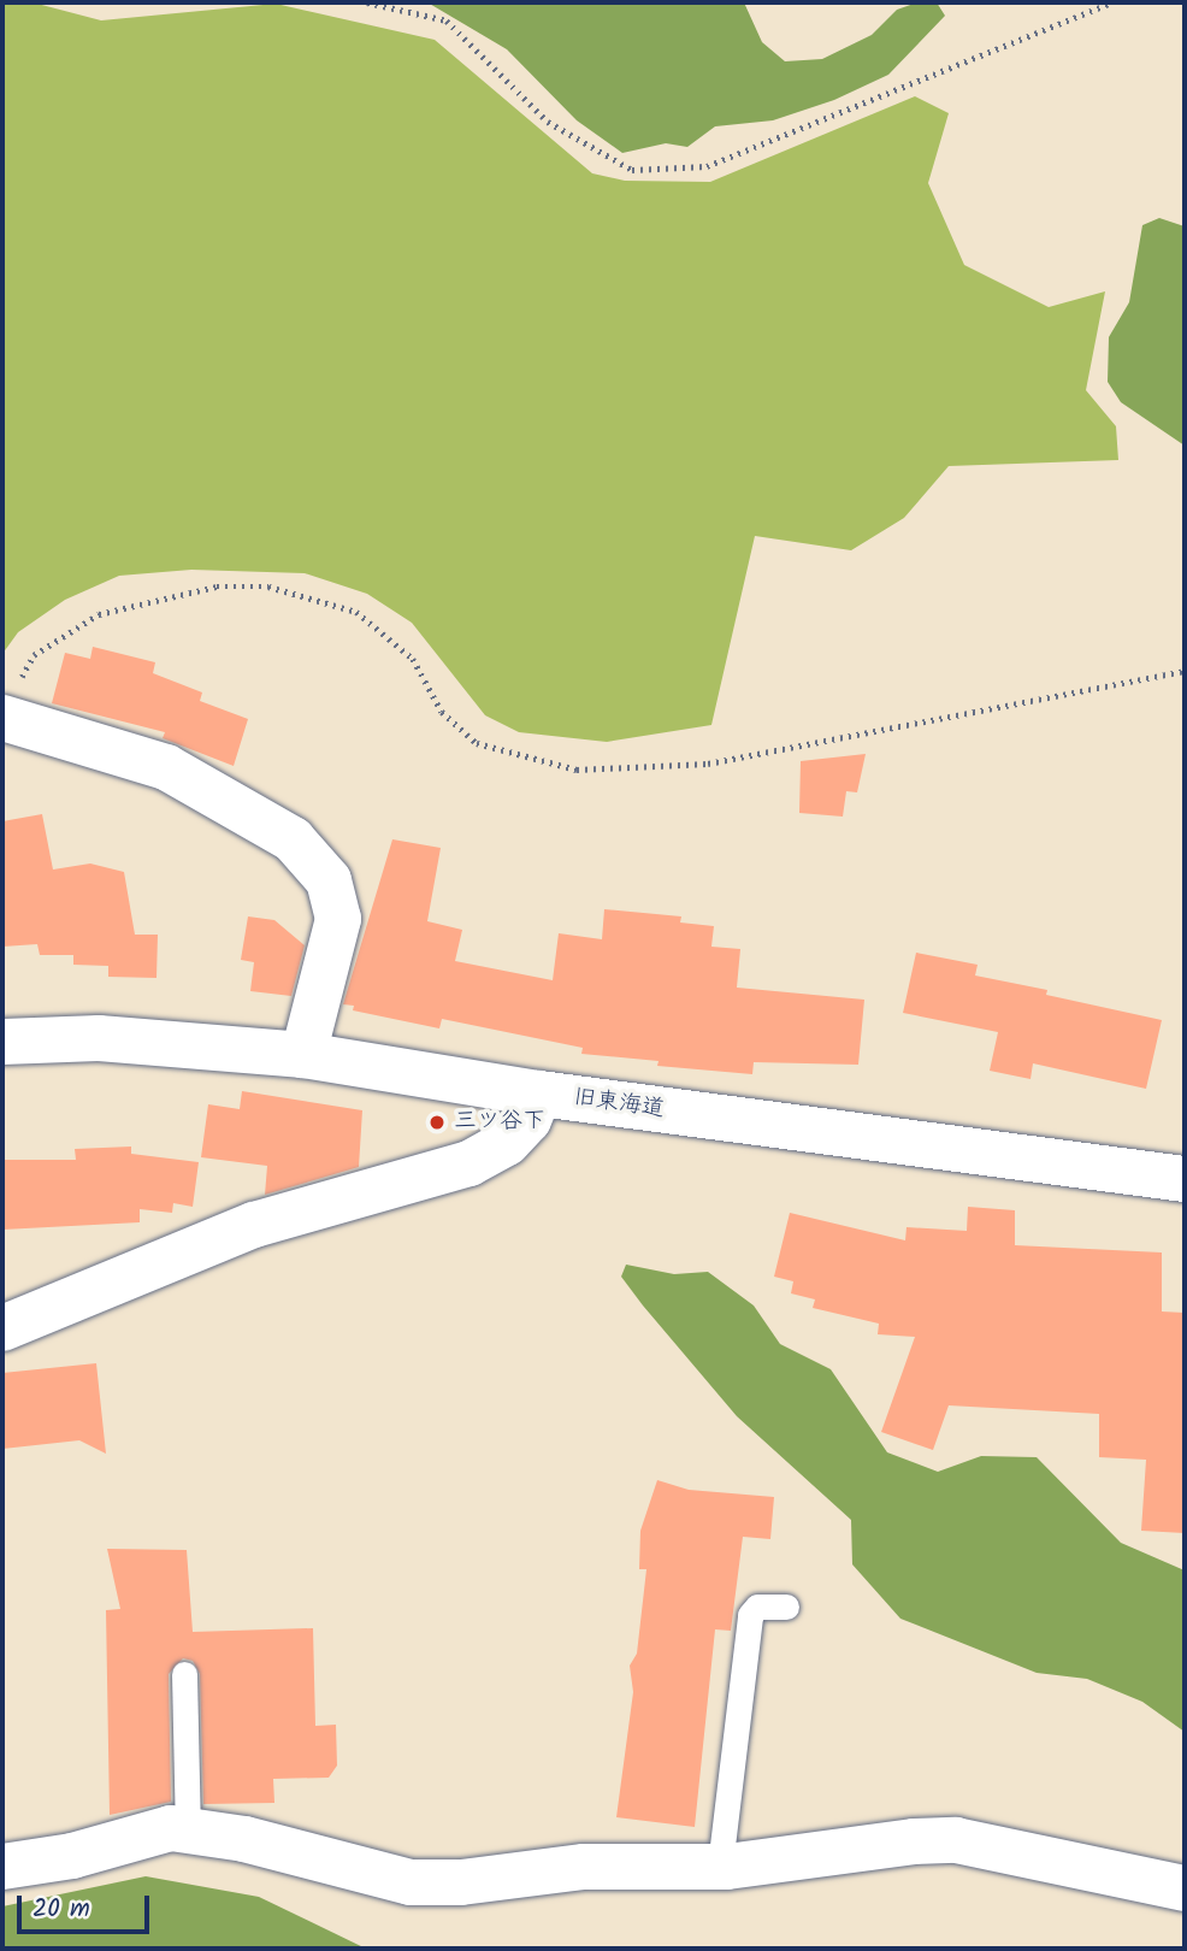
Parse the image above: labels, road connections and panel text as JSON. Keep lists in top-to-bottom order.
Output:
{
  "streets": {
    "street": ["旧東海道"]
  },
  "places": ["三ツ谷下"],
  "scale_bar": "20 m"
}
